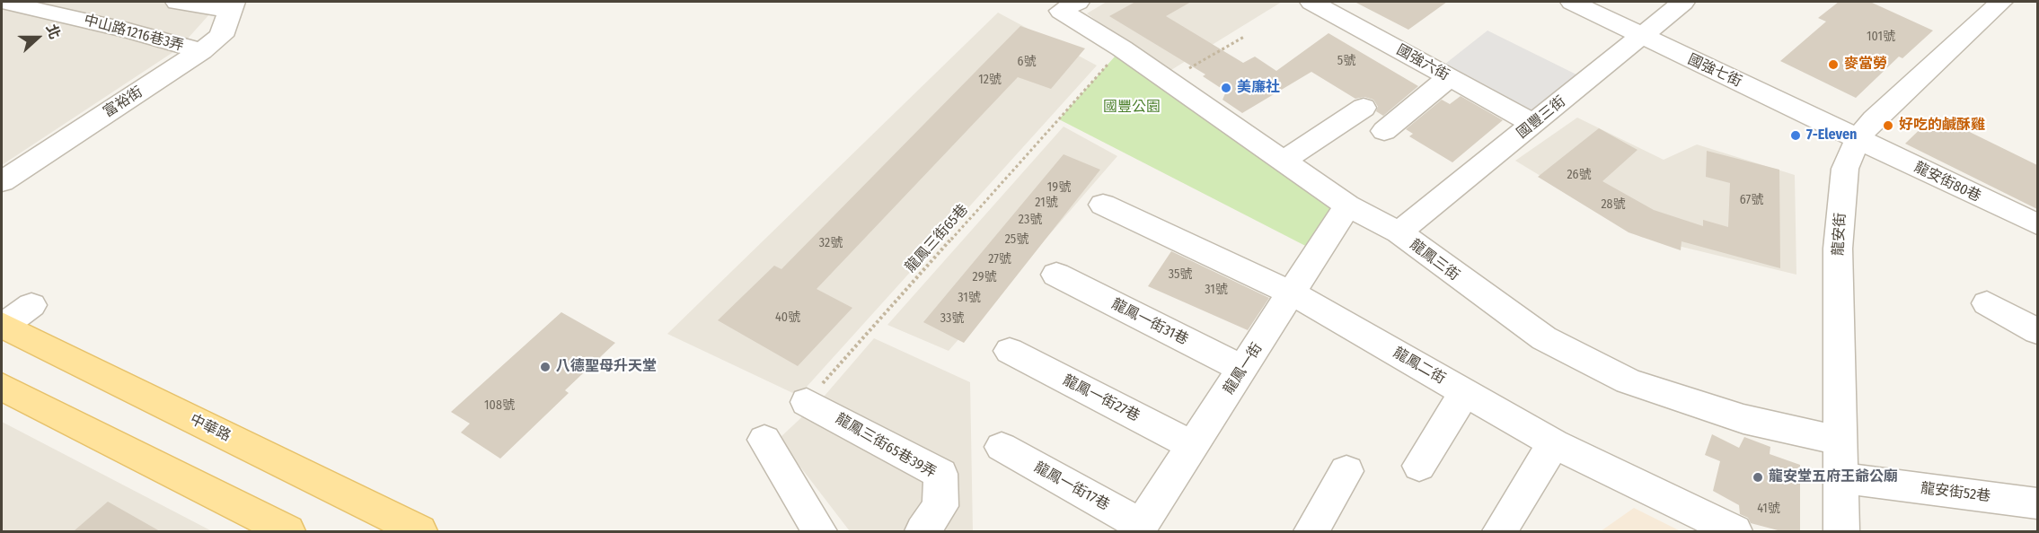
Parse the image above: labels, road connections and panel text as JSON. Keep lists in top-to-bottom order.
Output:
{
  "streets": {
    "main road": ["中華路"],
    "street": [
      "中山路1216巷3弄",
      "國強六街",
      "國強七街",
      "富裕街",
      "國豐三街",
      "龍安街80巷",
      "龍安街",
      "龍鳳三街",
      "龍鳳一街31巷",
      "龍鳳二街",
      "龍鳳一街",
      "龍鳳一街27巷",
      "龍鳳三街65巷39弄",
      "龍鳳一街17巷",
      "龍安街52巷"
    ],
    "path": ["龍鳳三街65巷"]
  },
  "crossings": [
    ["中山路1216巷3弄", "富裕街"],
    ["國強六街", "國豐三街"],
    ["國強七街", "國豐三街"],
    ["國強七街", "龍安街80巷"],
    ["國強七街", "龍安街"],
    ["國豐三街", "龍鳳三街"],
    ["龍安街80巷", "龍安街"],
    ["龍安街", "龍鳳三街"],
    ["龍安街", "龍安街52巷"],
    ["龍鳳三街65巷", "龍鳳三街"],
    ["龍鳳三街65巷", "龍鳳三街65巷39弄"],
    ["龍鳳三街", "龍鳳一街"],
    ["龍鳳一街31巷", "龍鳳一街"],
    ["龍鳳二街", "龍鳳一街"],
    ["龍鳳一街", "龍鳳一街27巷"],
    ["龍鳳一街", "龍鳳一街17巷"]
  ],
  "parks": ["國豐公園"],
  "places": [
    "麥當勞",
    "美廉社",
    "好吃的鹹酥雞",
    "7-Eleven",
    "八德聖母升天堂",
    "龍安堂五府王爺公廟"
  ],
  "house_numbers": [
    "101號",
    "5號",
    "6號",
    "12號",
    "26號",
    "19號",
    "67號",
    "21號",
    "28號",
    "23號",
    "25號",
    "32號",
    "27號",
    "35號",
    "29號",
    "31號",
    "31號",
    "40號",
    "33號",
    "108號",
    "41號"
  ],
  "north": "right"
}
